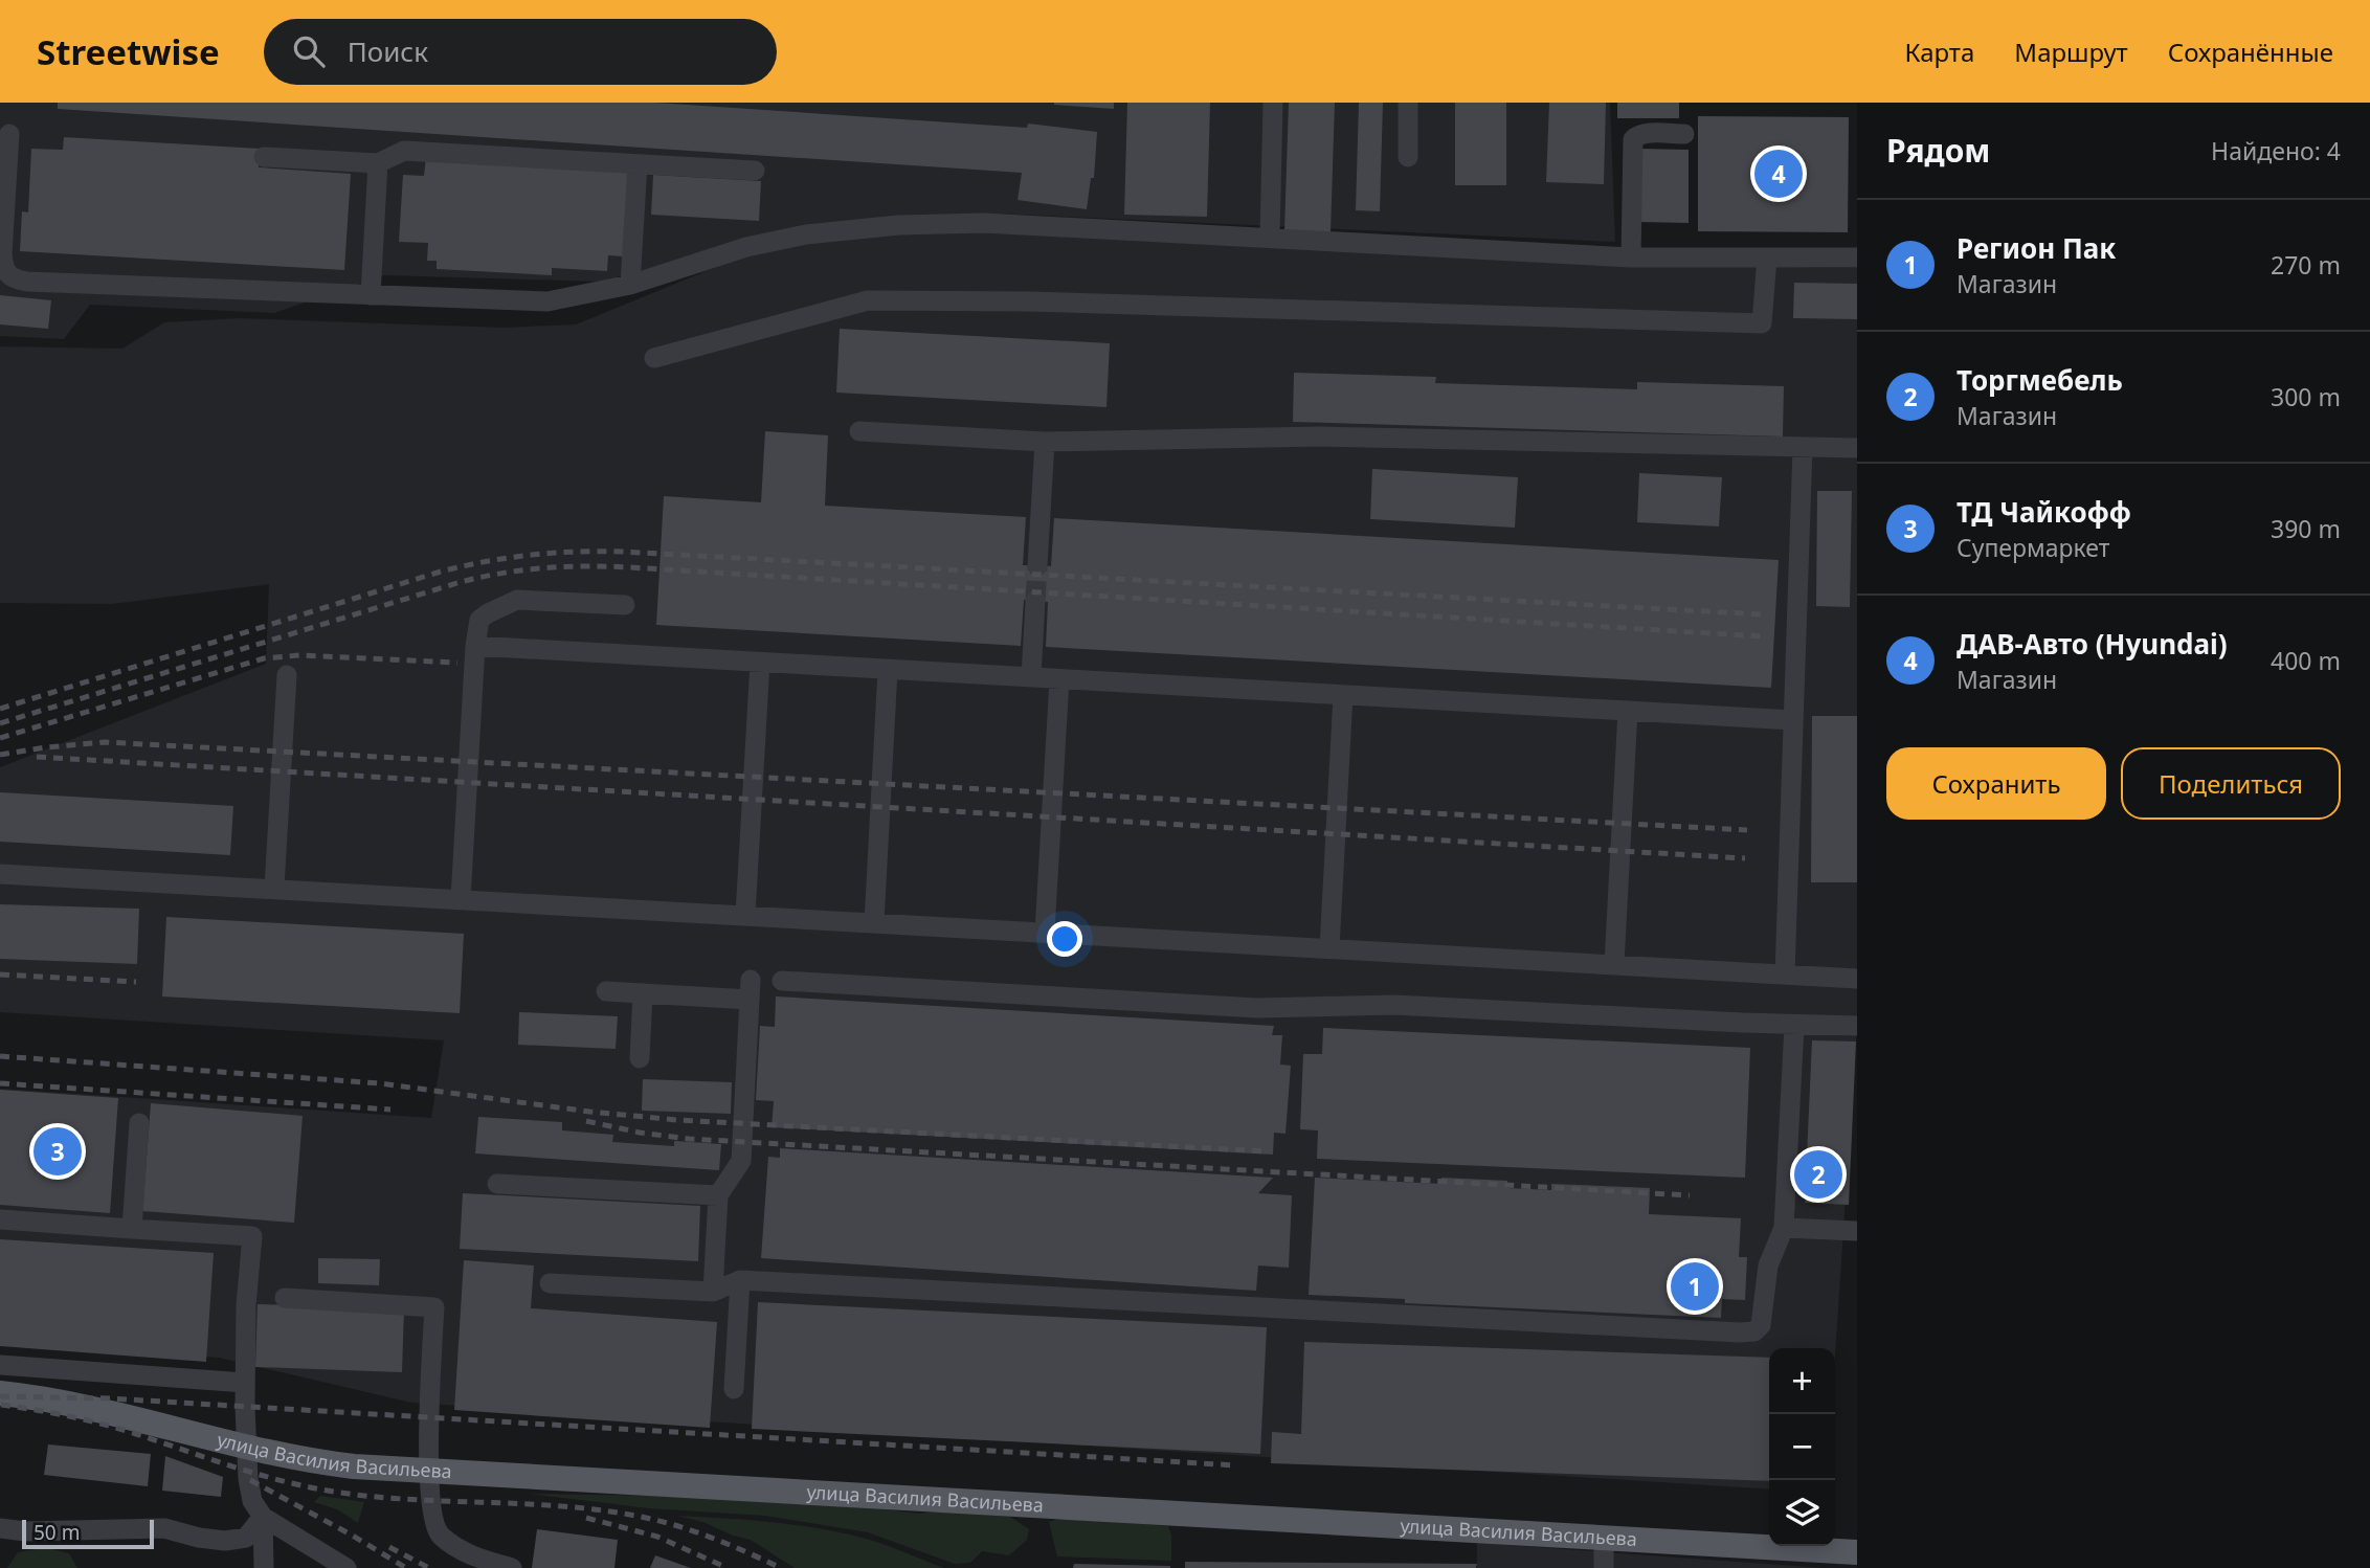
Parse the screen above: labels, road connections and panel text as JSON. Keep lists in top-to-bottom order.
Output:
{
  "streets": {
    "main road": ["улица Василия Васильева"]
  },
  "scale_bar": "50 m",
  "page": {
    "header": "Streetwise",
    "search": "Поиск",
    "nav": ["Карта", "Маршрут", "Сохранённые"],
    "heading": ["Рядом", "Найдено: 4"],
    "pins": [
      "4",
      "3",
      "2",
      "1"
    ],
    "list": [
      {
        "mark": "1",
        "name": "Регион Пак",
        "note": "Магазин",
        "value": "270 m"
      },
      {
        "mark": "2",
        "name": "Торгмебель",
        "note": "Магазин",
        "value": "300 m"
      },
      {
        "mark": "3",
        "name": "ТД Чайкофф",
        "note": "Супермаркет",
        "value": "390 m"
      },
      {
        "mark": "4",
        "name": "ДАВ-Авто (Hyundai)",
        "note": "Магазин",
        "value": "400 m"
      }
    ],
    "buttons": ["Сохранить", "Поделиться"],
    "map_buttons": ["+", "−"],
    "scale": "50 m"
  }
}
